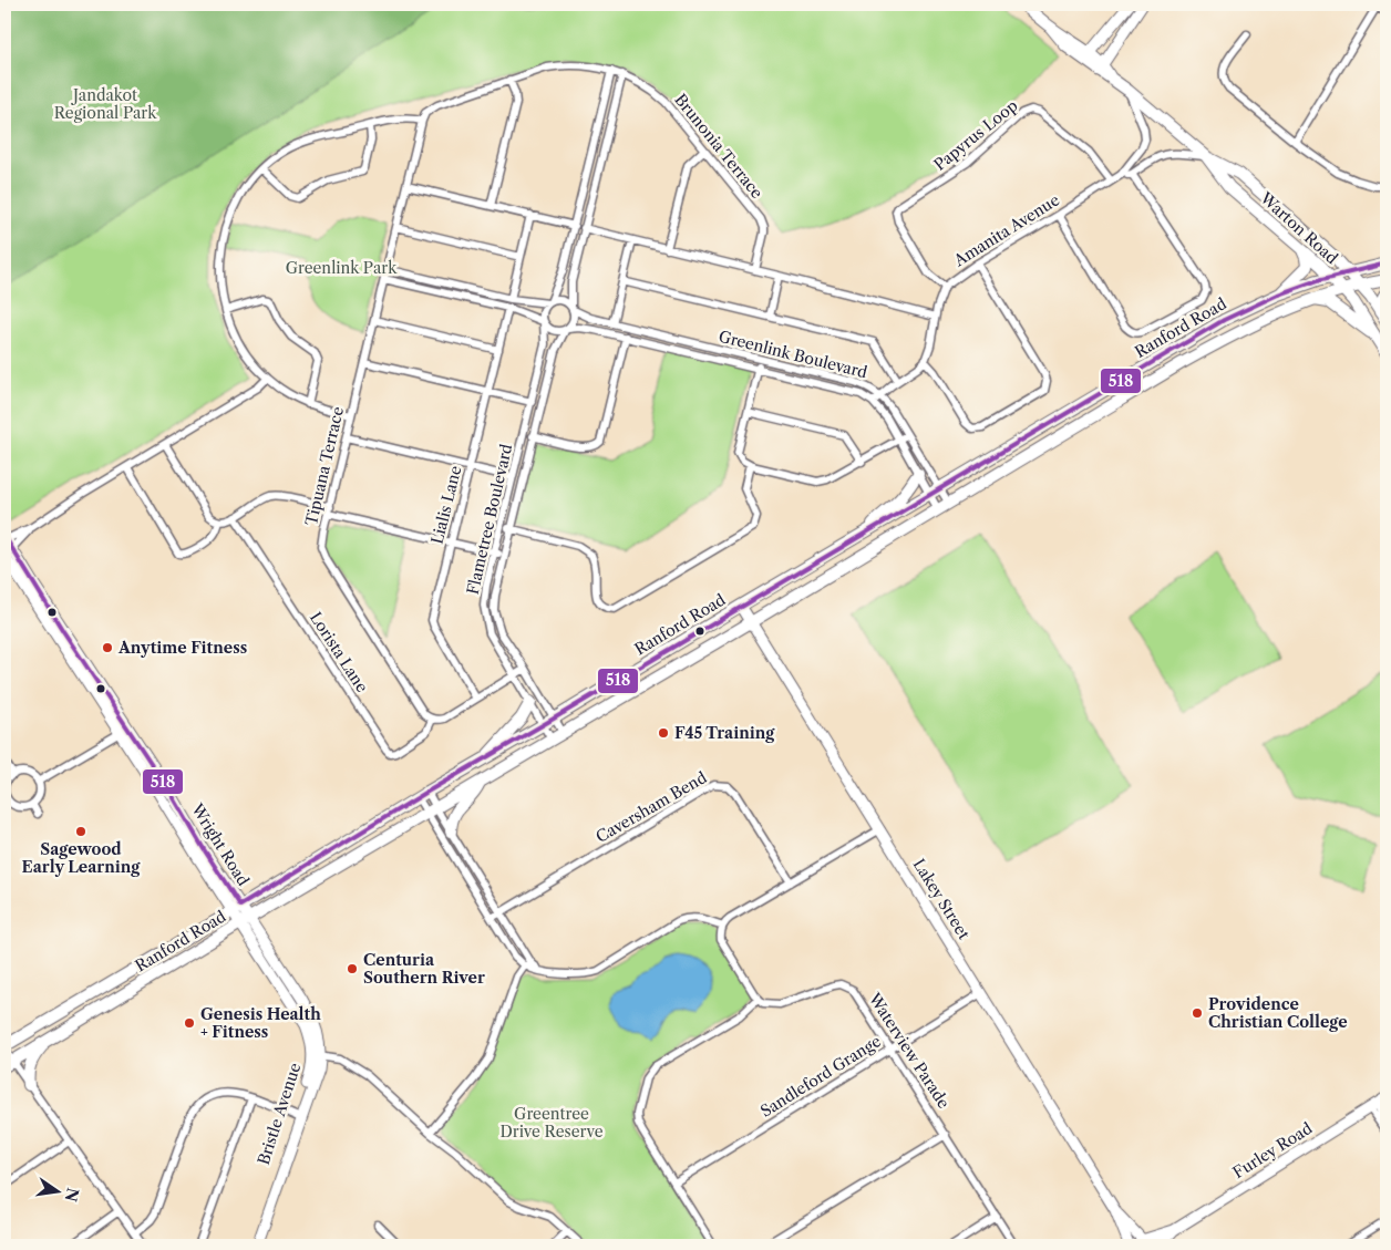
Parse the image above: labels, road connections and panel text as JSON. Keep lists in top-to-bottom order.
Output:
{
  "streets": {
    "main road": ["Warton Road", "Ranford Road"],
    "street": [
      "Papyrus Loop",
      "Brunonia Terrace",
      "Amanita Avenue",
      "Greenlink Boulevard",
      "Tipuana Terrace",
      "Lialis Lane",
      "Flametree Boulevard",
      "Lorista Lane",
      "Caversham Bend",
      "Wright Road",
      "Lakey Street",
      "Waterview Parade",
      "Sandleford Grange",
      "Bristle Avenue",
      "Furley Road"
    ]
  },
  "crossings": [
    ["Papyrus Loop", "Amanita Avenue"],
    ["Brunonia Terrace", "Tipuana Terrace"],
    ["Warton Road", "Amanita Avenue"],
    ["Warton Road", "Ranford Road"],
    ["Ranford Road", "Greenlink Boulevard"],
    ["Ranford Road", "Flametree Boulevard"],
    ["Ranford Road", "Wright Road"],
    ["Ranford Road", "Lakey Street"],
    ["Ranford Road", "Bristle Avenue"],
    ["Greenlink Boulevard", "Tipuana Terrace"],
    ["Greenlink Boulevard", "Lialis Lane"],
    ["Greenlink Boulevard", "Flametree Boulevard"],
    ["Tipuana Terrace", "Lorista Lane"],
    ["Wright Road", "Bristle Avenue"],
    ["Lakey Street", "Sandleford Grange"],
    ["Lakey Street", "Furley Road"],
    ["Waterview Parade", "Sandleford Grange"]
  ],
  "parks": ["Jandakot Regional Park", "Greenlink Park", "Greentree Drive Reserve"],
  "places": [
    "Anytime Fitness",
    "F45 Training",
    "Sagewood Early Learning",
    "Centuria Southern River",
    "Providence Christian College",
    "Genesis Health + Fitness"
  ],
  "lines": ["transit line 518"],
  "north": "right"
}
